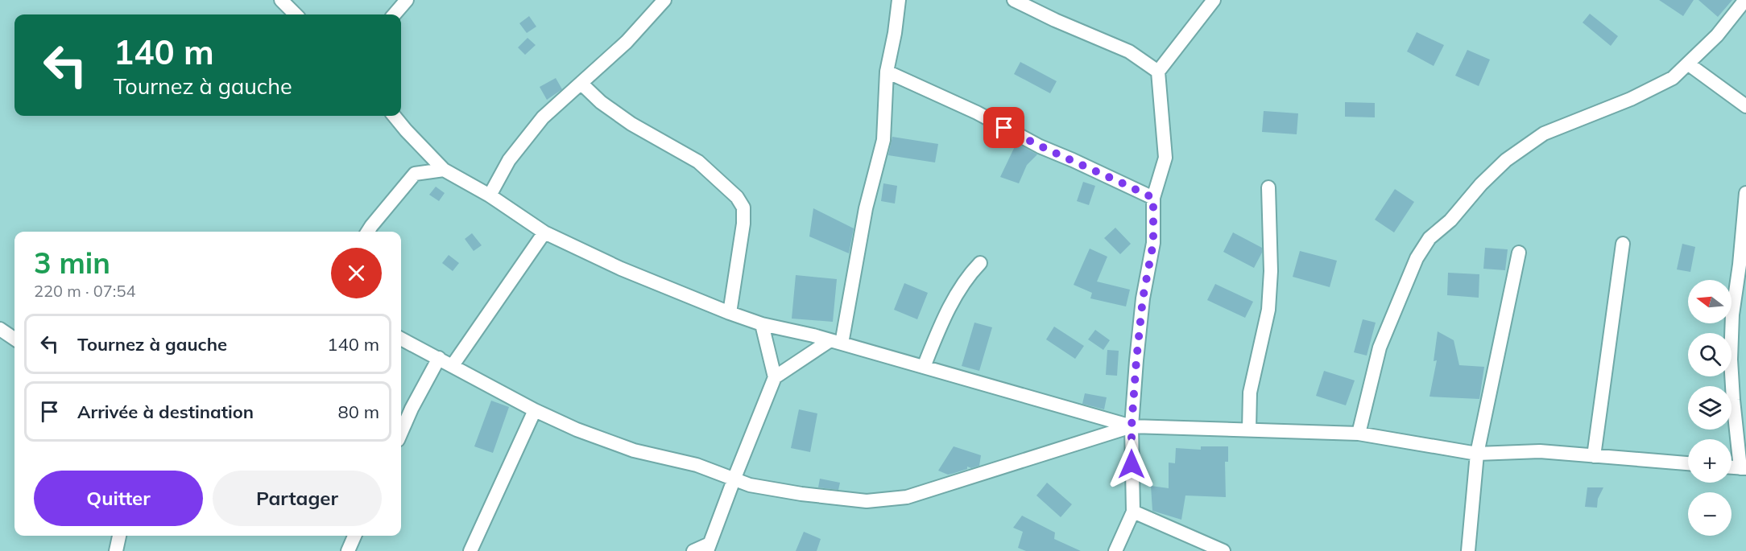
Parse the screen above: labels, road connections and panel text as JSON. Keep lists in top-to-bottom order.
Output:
{
  "north": "left",
  "page": {
    "turn": ["140 m", "Tournez à gauche"],
    "heading": ["3 min", "220 m · 07:54"],
    "map_buttons": ["+", "−"],
    "list": [
      {
        "name": "Tournez à gauche",
        "value": "140 m"
      },
      {
        "name": "Arrivée à destination",
        "value": "80 m"
      }
    ],
    "buttons": ["Quitter", "Partager"]
  }
}
